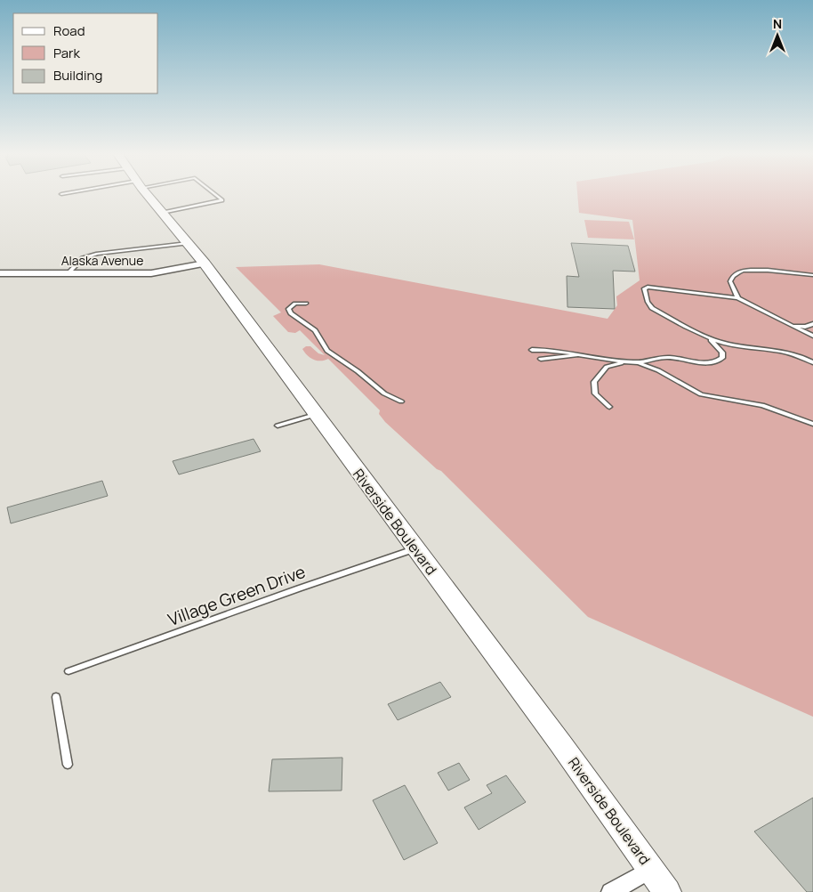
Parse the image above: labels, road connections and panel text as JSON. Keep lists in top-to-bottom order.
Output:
{
  "streets": {
    "main road": ["Riverside Boulevard"],
    "street": ["Alaska Avenue"],
    "lane": ["Village Green Drive"]
  },
  "crossings": [
    ["Alaska Avenue", "Riverside Boulevard"],
    ["Riverside Boulevard", "Village Green Drive"]
  ],
  "legend": ["Road", "Park", "Building"],
  "north": "top"
}
